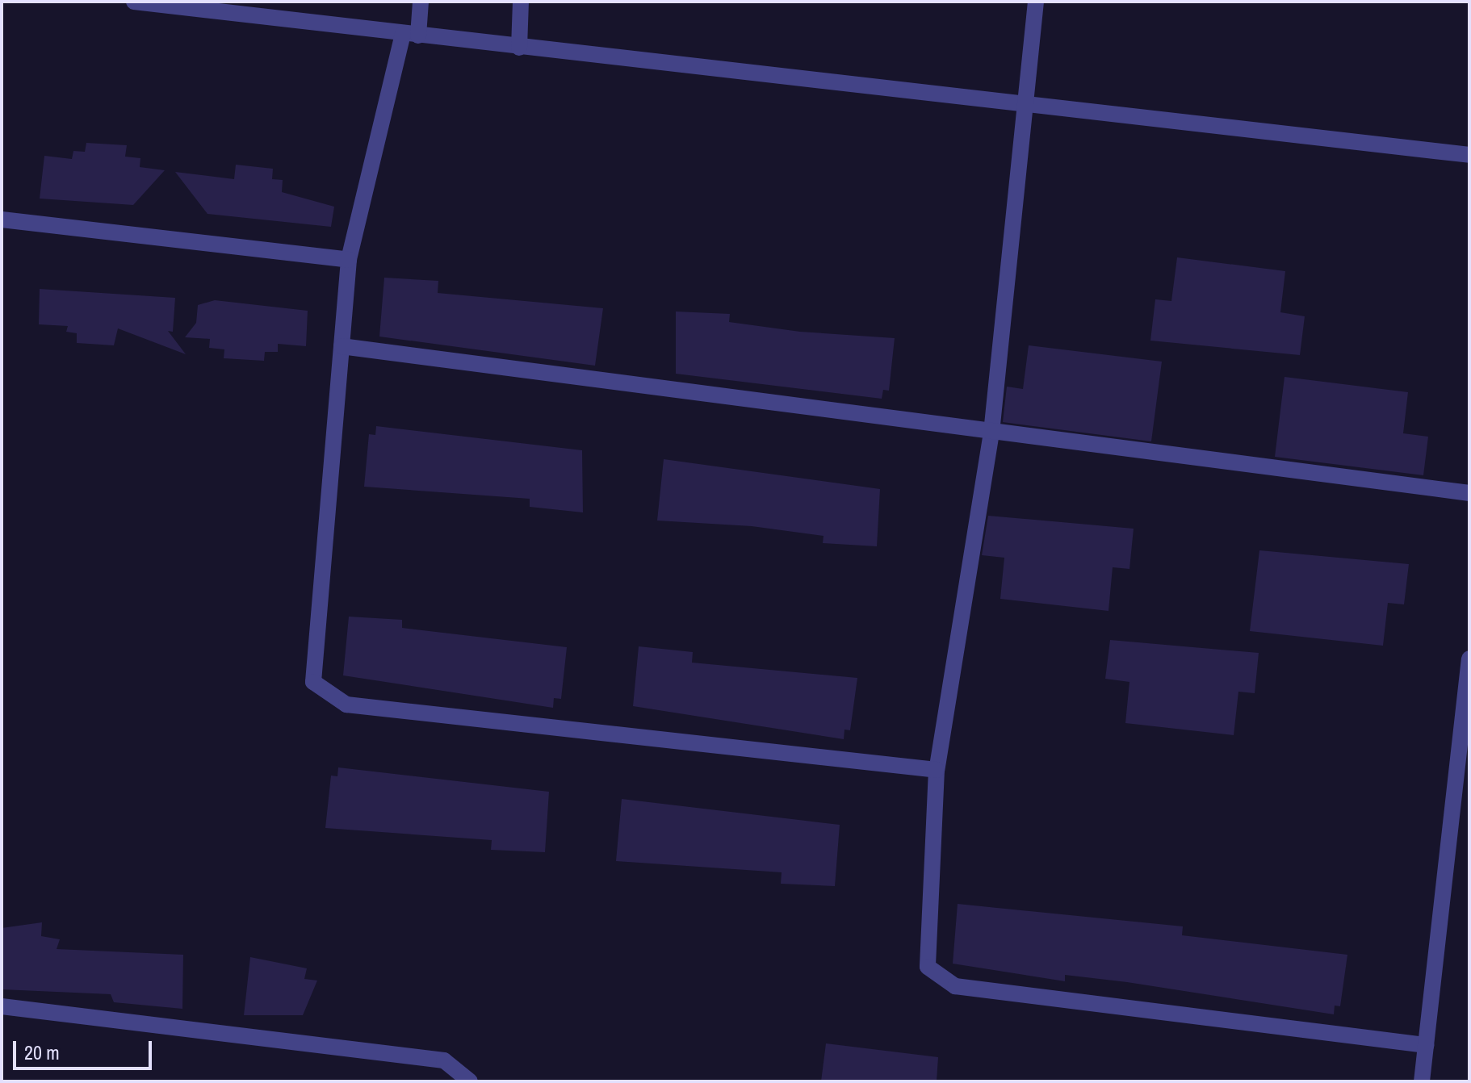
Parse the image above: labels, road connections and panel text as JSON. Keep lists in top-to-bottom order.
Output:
{
  "scale_bar": "20 m"
}
